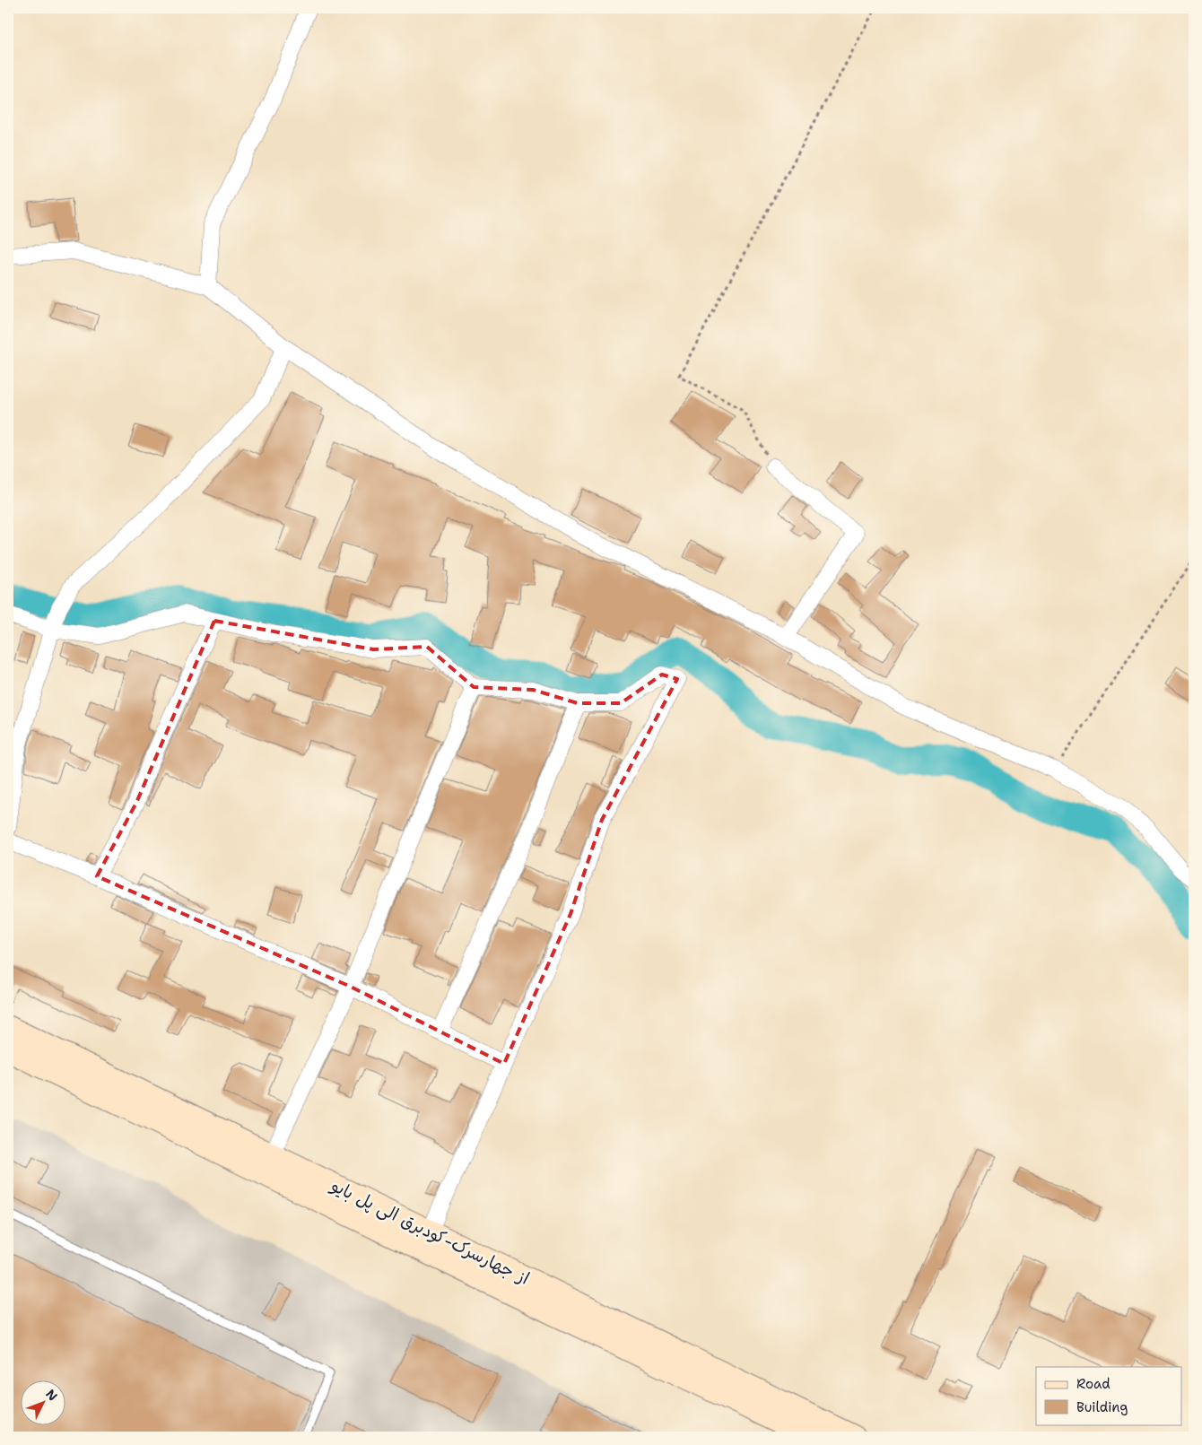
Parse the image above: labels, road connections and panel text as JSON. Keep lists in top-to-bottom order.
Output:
{
  "streets": {
    "street": ["از جهارسرک-کودبرق الی پل بایو"]
  },
  "legend": ["Road", "Building"],
  "north": "top right"
}
